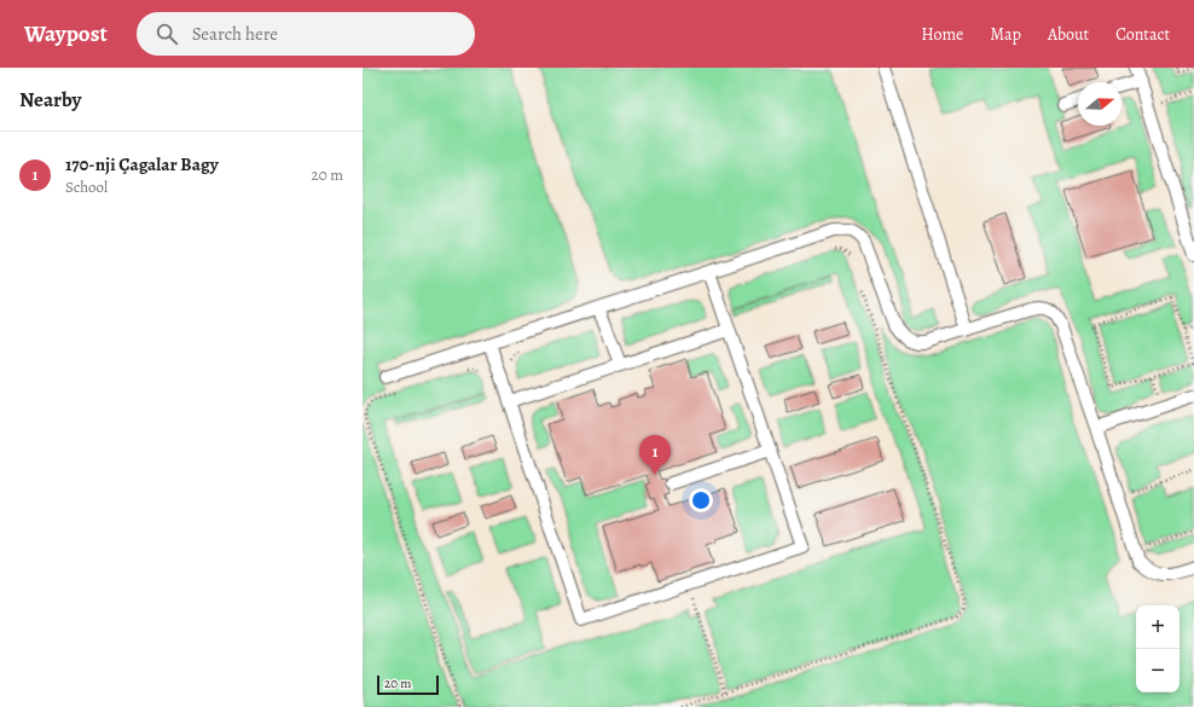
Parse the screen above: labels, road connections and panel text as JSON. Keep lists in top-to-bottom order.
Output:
{
  "scale_bar": "20 m",
  "north": "right",
  "page": {
    "header": "Waypost",
    "search": "Search here",
    "nav": [
      "Home",
      "Map",
      "About",
      "Contact"
    ],
    "heading": "Nearby",
    "list": [
      {
        "mark": "1",
        "name": "170-nji Çagalar Bagy",
        "note": "School",
        "value": "20 m"
      }
    ],
    "pins": "1",
    "map_buttons": ["+", "−"],
    "scale": "20 m"
  }
}
